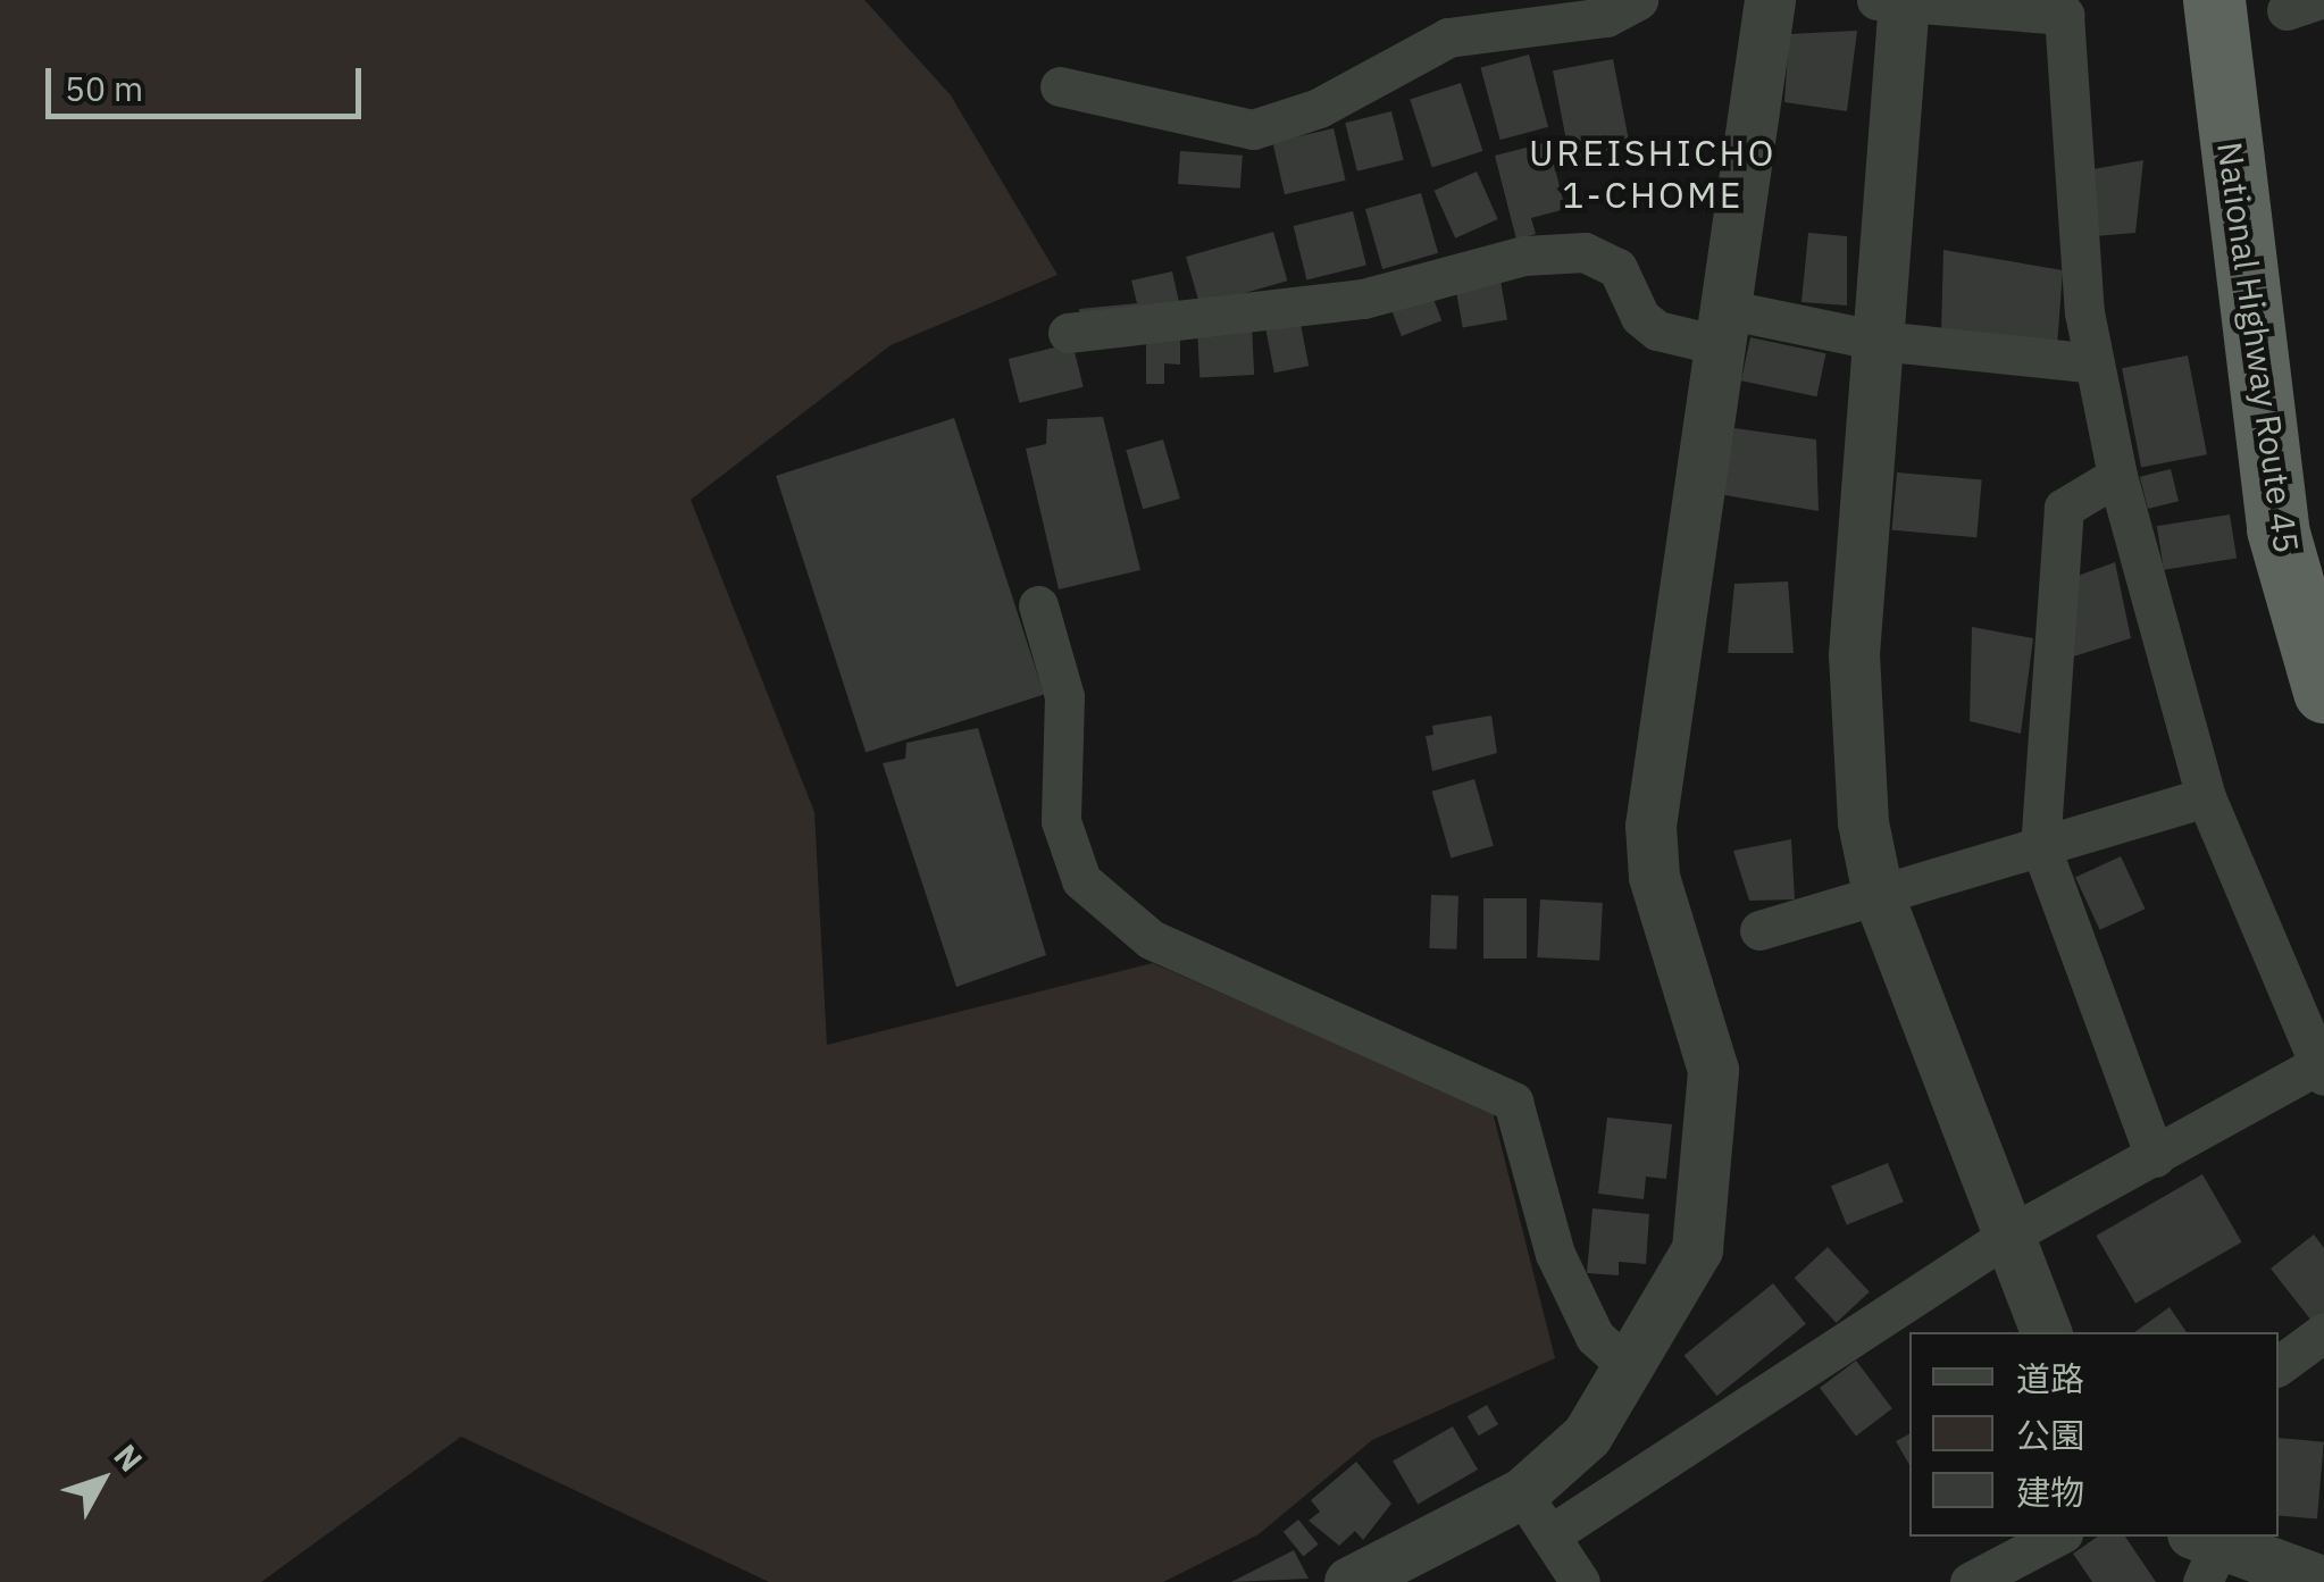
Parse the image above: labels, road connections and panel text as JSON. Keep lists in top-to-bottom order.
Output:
{
  "streets": {
    "highway": ["National Highway Route 45"]
  },
  "districts": ["UREISHICHO 1-CHOME"],
  "legend": ["道路", "公園", "建物"],
  "scale_bar": "50 m",
  "north": "top right"
}
